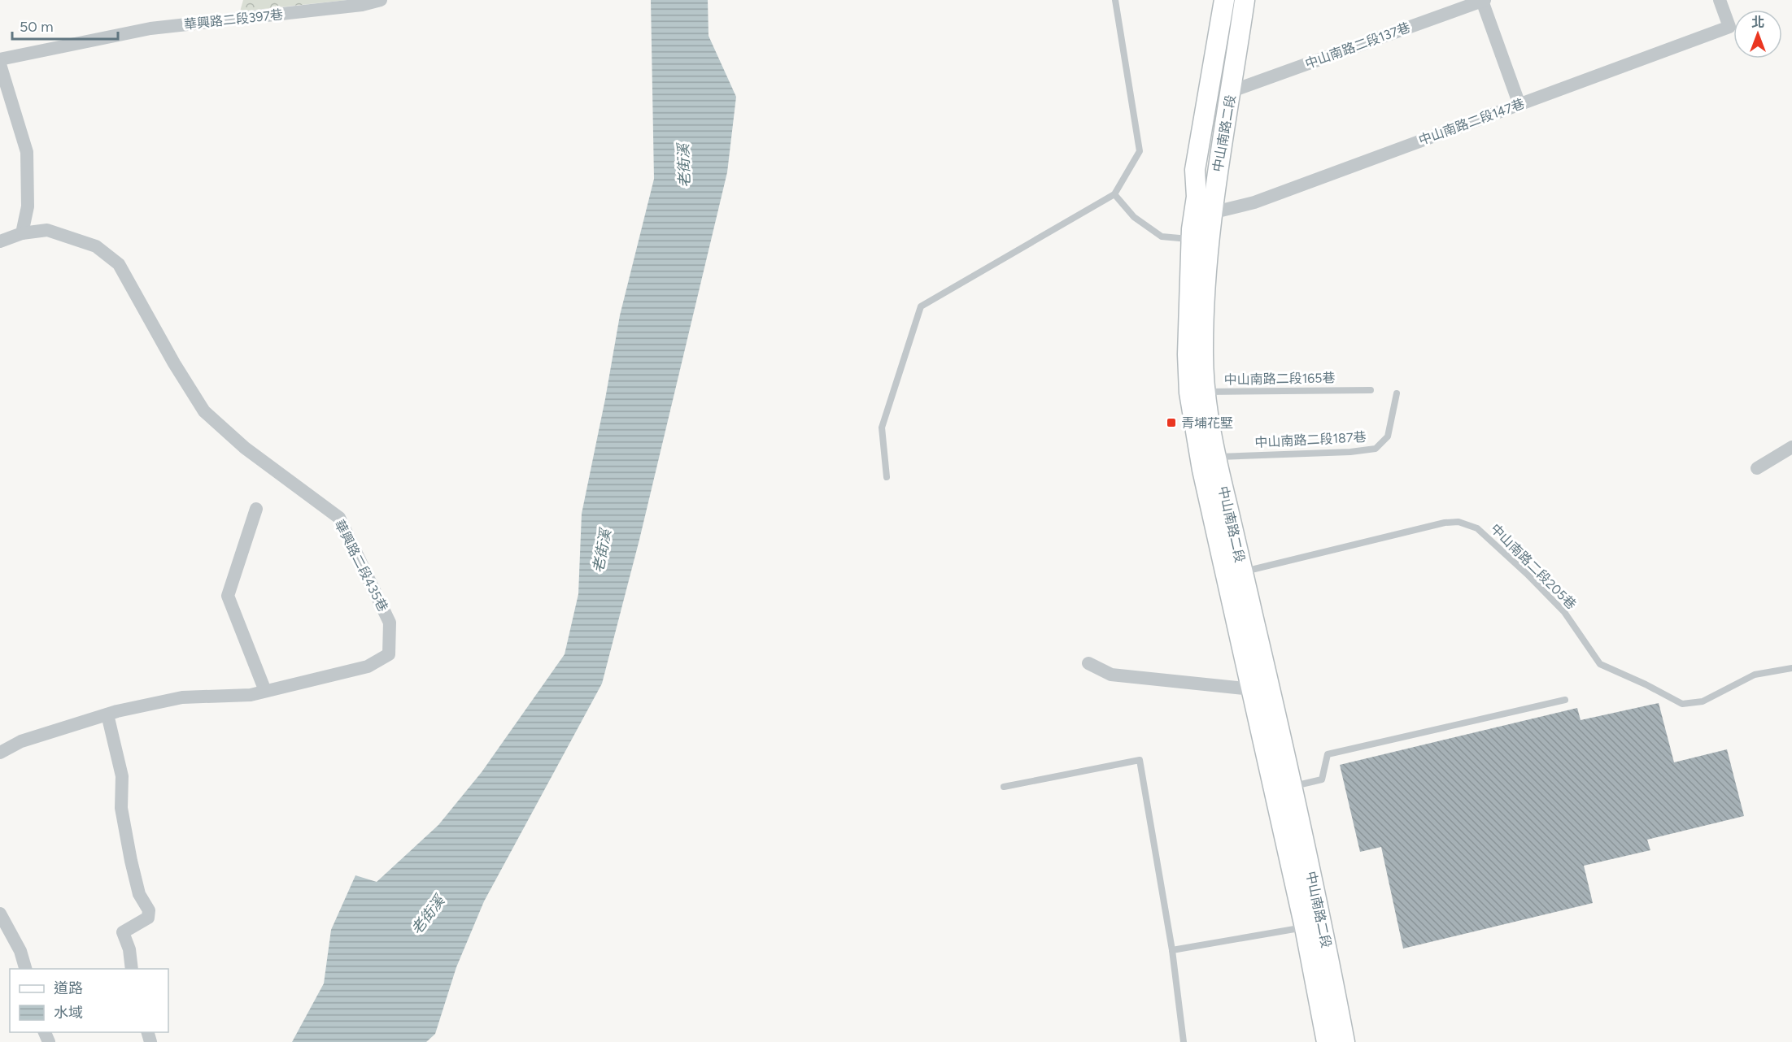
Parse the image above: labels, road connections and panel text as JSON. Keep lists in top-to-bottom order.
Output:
{
  "streets": {
    "main road": ["中山南路二段"],
    "street": [
      "華興路二段397巷",
      "中山南路二段137巷",
      "中山南路二段147巷",
      "華興路二段435巷"
    ],
    "lane": ["中山南路二段165巷", "中山南路二段187巷", "中山南路二段205巷"]
  },
  "crossings": [
    ["中山南路二段137巷", "中山南路二段"],
    ["中山南路二段147巷", "中山南路二段"],
    ["中山南路二段", "中山南路二段165巷"],
    ["中山南路二段", "中山南路二段187巷"],
    ["中山南路二段", "中山南路二段205巷"]
  ],
  "water": ["老街溪"],
  "places": {
    "transit": ["青埔花墅"]
  },
  "legend": ["道路", "水域"],
  "scale_bar": "50 m",
  "north": "top"
}
